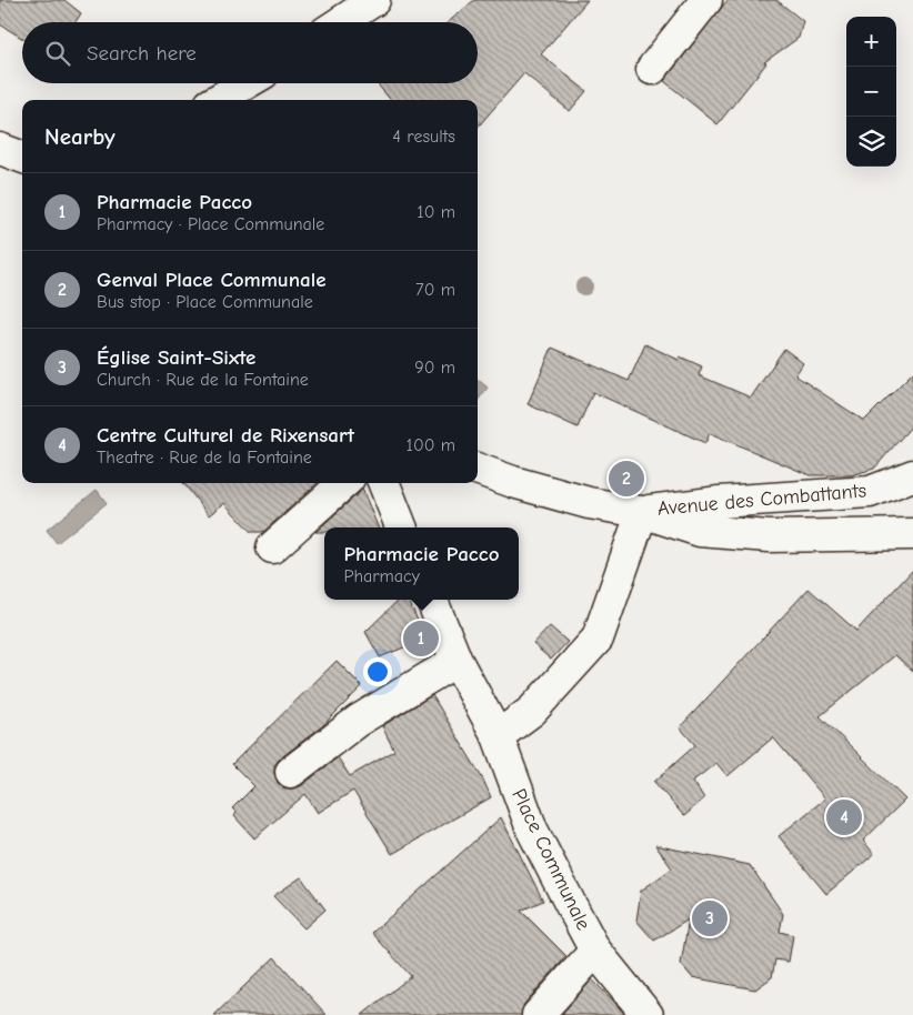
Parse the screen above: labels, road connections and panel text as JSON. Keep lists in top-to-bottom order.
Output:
{
  "streets": {
    "street": ["Avenue des Combattants", "Place Communale"]
  },
  "page": {
    "map_buttons": ["+", "−"],
    "search": "Search here",
    "heading": ["Nearby", "4 results"],
    "list": [
      {
        "mark": "1",
        "name": "Pharmacie Pacco",
        "note": "Pharmacy · Place Communale",
        "value": "10 m"
      },
      {
        "mark": "2",
        "name": "Genval Place Communale",
        "note": "Bus stop · Place Communale",
        "value": "70 m"
      },
      {
        "mark": "3",
        "name": "Église Saint-Sixte",
        "note": "Church · Rue de la Fontaine",
        "value": "90 m"
      },
      {
        "mark": "4",
        "name": "Centre Culturel de Rixensart",
        "note": "Theatre · Rue de la Fontaine",
        "value": "100 m"
      }
    ],
    "pins": [
      "2",
      "1",
      "4",
      "3"
    ],
    "popup": ["Pharmacie Pacco", "Pharmacy"]
  }
}
